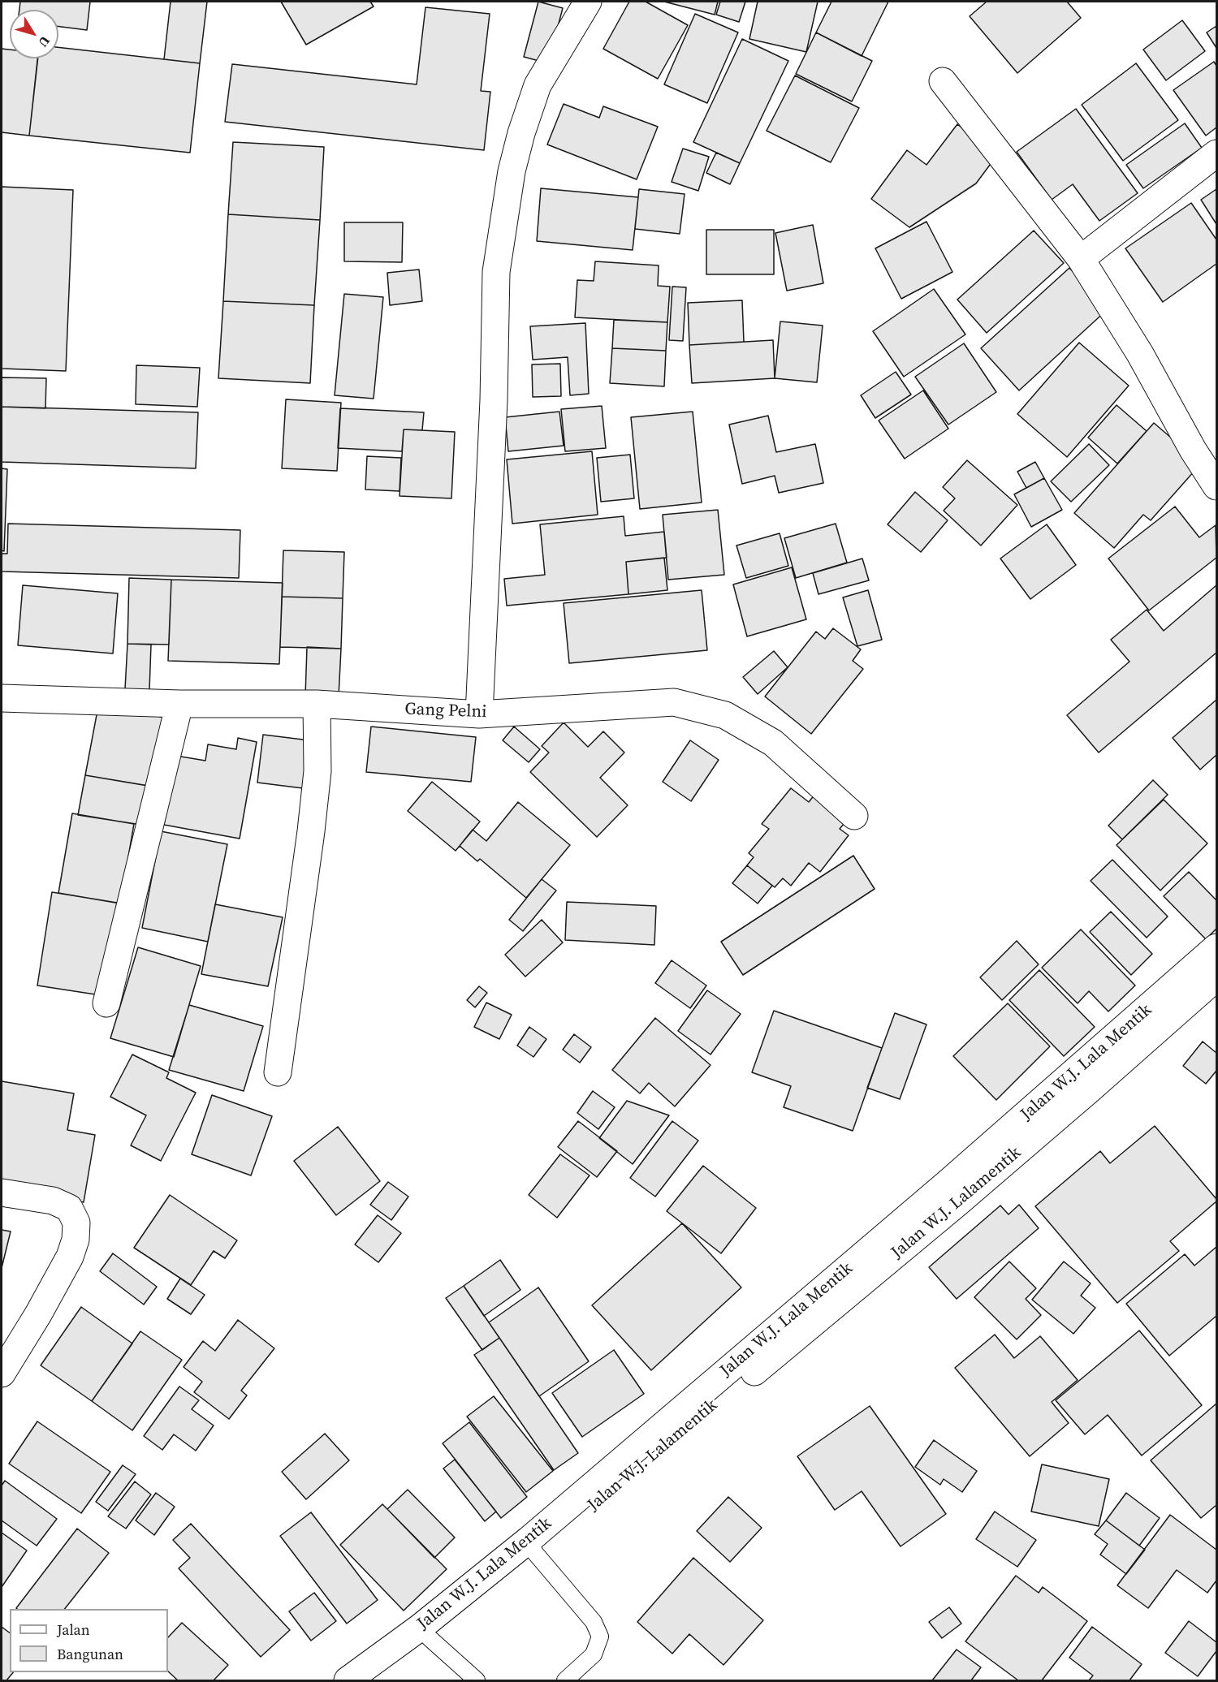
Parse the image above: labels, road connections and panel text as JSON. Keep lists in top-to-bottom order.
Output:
{
  "streets": {
    "street": ["Gang Pelni", "Jalan W.J. Lala Mentik", "Jalan W.J. Lalamentik"]
  },
  "crossings": [
    ["Jalan W.J. Lala Mentik", "Jalan W.J. Lalamentik"]
  ],
  "legend": ["Jalan", "Bangunan"],
  "north": "bottom right"
}
